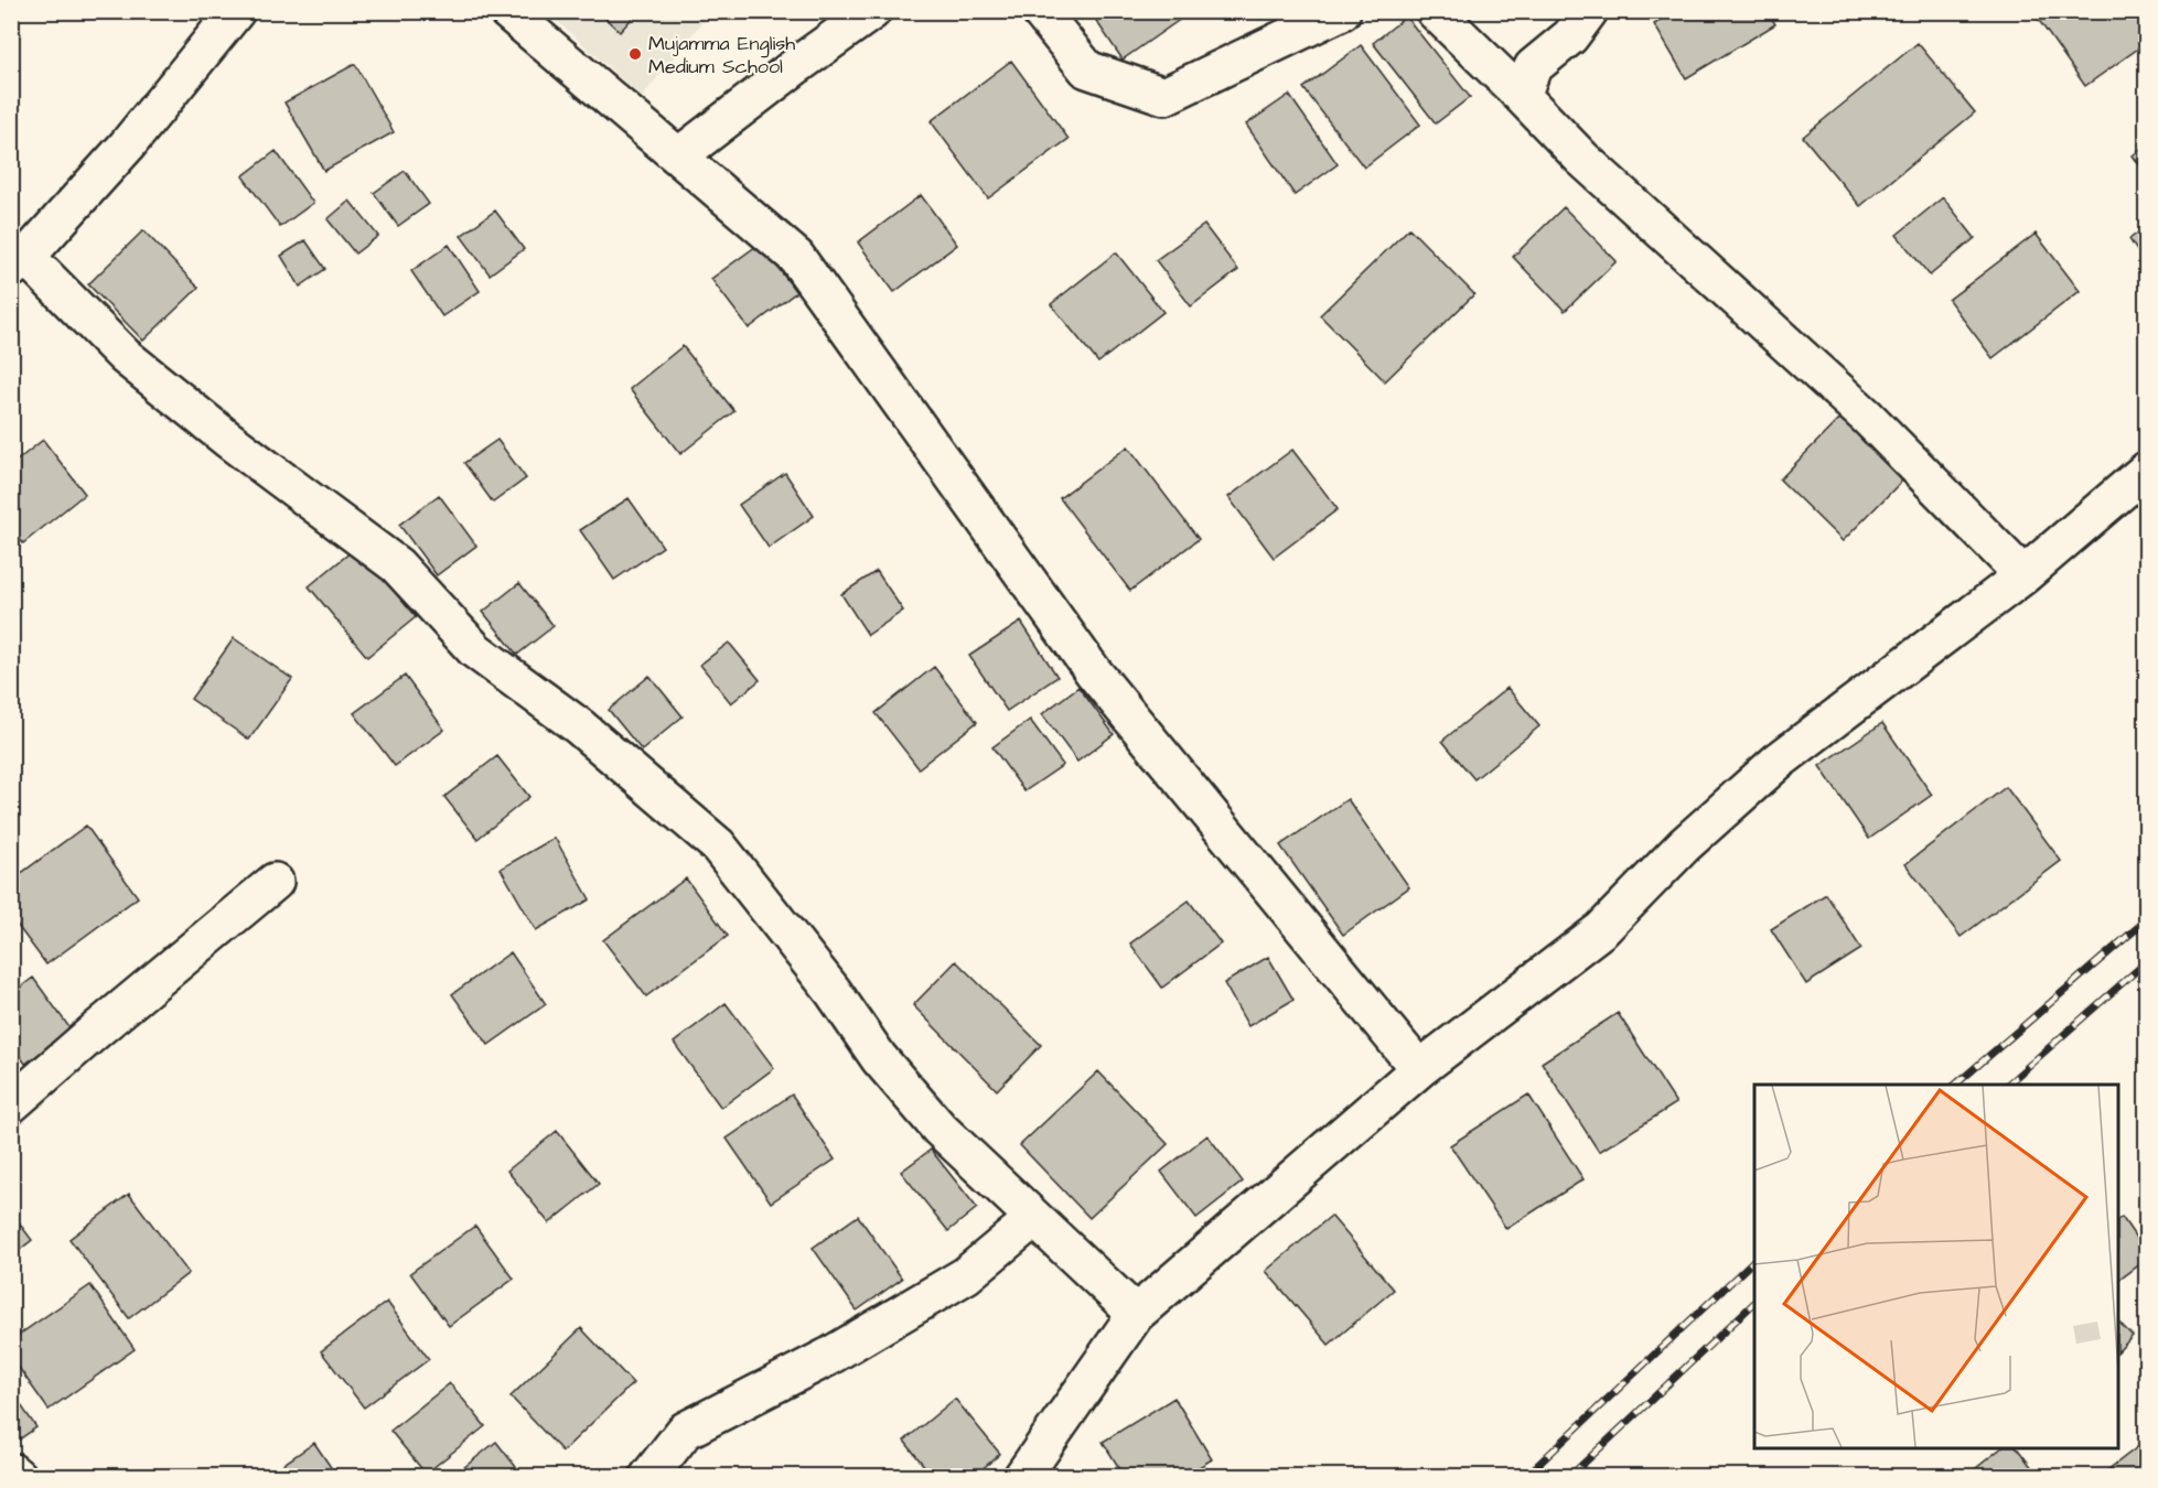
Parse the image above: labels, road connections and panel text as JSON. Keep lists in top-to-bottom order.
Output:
{
  "places": ["Mujamma English Medium School"]
}
